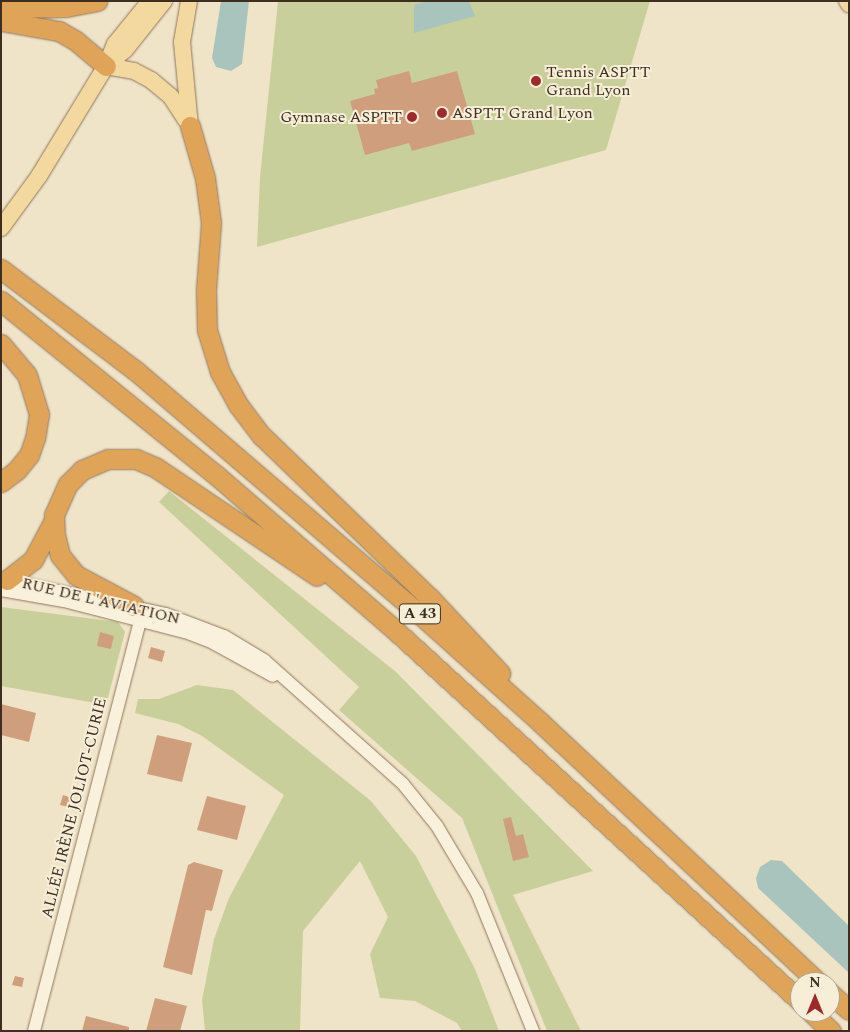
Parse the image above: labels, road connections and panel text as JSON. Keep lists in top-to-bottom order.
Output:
{
  "streets": {
    "highway": ["A 43"],
    "street": ["RUE DE L'AVIATION", "ALLÉE IRÈNE JOLIOT-CURIE"]
  },
  "crossings": [
    ["RUE DE L'AVIATION", "ALLÉE IRÈNE JOLIOT-CURIE"]
  ],
  "places": ["Tennis ASPTT Grand Lyon", "ASPTT Grand Lyon", "Gymnase ASPTT"],
  "north": "top"
}
